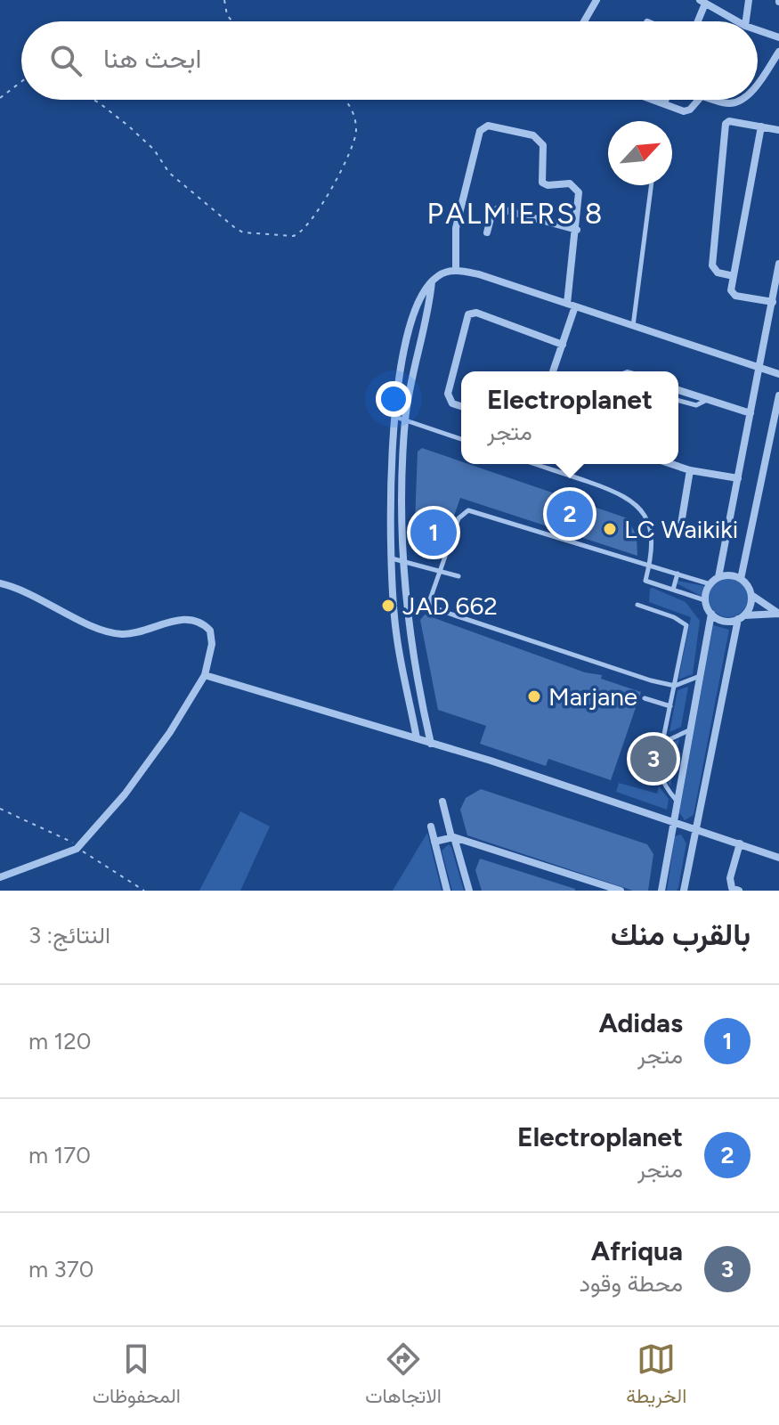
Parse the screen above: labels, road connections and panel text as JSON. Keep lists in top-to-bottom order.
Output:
{
  "districts": ["PALMIERS 8"],
  "places": ["LC Waikiki", "JAD 662", "Marjane"],
  "north": "top right",
  "page": {
    "search": "ابحث هنا",
    "popup": ["Electroplanet", "متجر"],
    "pins": ["2", "1", "3"],
    "heading": ["بالقرب منك", "النتائج: 3"],
    "list": [
      {
        "mark": "1",
        "name": "Adidas",
        "note": "متجر",
        "value": "120 m"
      },
      {
        "mark": "2",
        "name": "Electroplanet",
        "note": "متجر",
        "value": "170 m"
      },
      {
        "mark": "3",
        "name": "Afriqua",
        "note": "محطة وقود",
        "value": "370 m"
      }
    ],
    "nav": ["الخريطة", "الاتجاهات", "المحفوظات"]
  }
}
